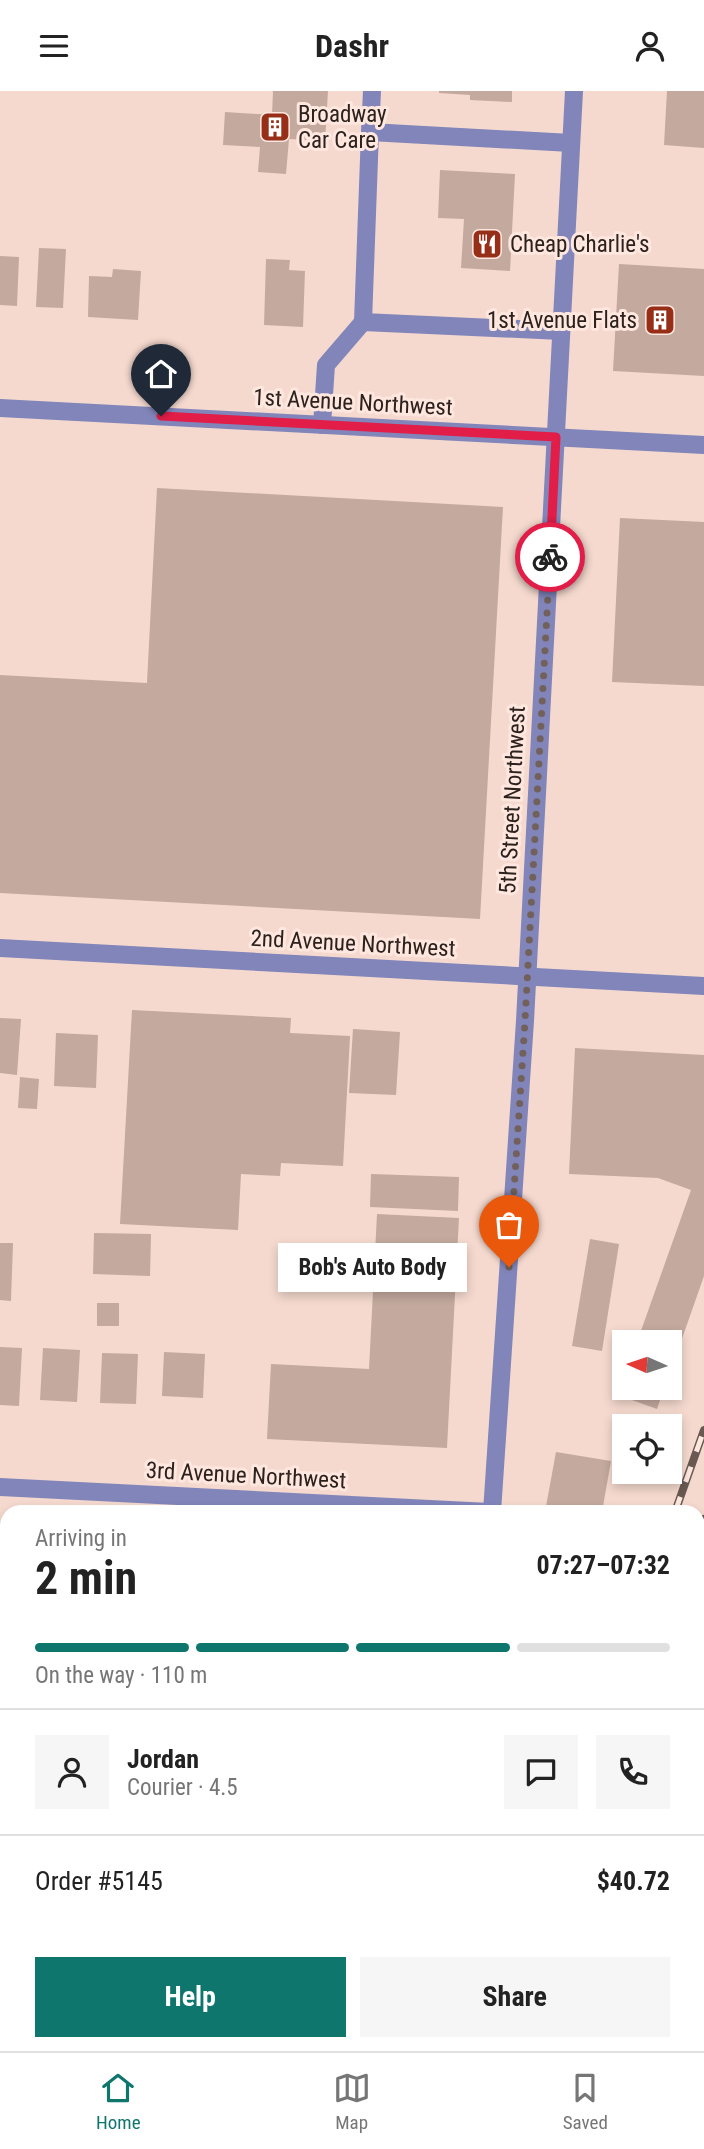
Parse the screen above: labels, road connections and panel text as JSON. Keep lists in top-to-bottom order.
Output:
{
  "streets": {
    "street": [
      "1st Avenue Northwest",
      "5th Street Northwest",
      "2nd Avenue Northwest",
      "3rd Avenue Northwest"
    ]
  },
  "crossings": [
    ["1st Avenue Northwest", "5th Street Northwest"],
    ["5th Street Northwest", "2nd Avenue Northwest"]
  ],
  "places": {
    "building": ["Broadway Car Care", "1st Avenue Flats"],
    "restaurant": ["Cheap Charlie's"],
    "other": ["Bob's Auto Body"]
  },
  "north": "left",
  "page": {
    "header": "Dashr",
    "bubble": "Bob's Auto Body",
    "heading": ["2 min", "Arriving in", "07:27–07:32"],
    "panel": [
      "Jordan",
      "Courier · 4.5",
      "Order #5145",
      "$40.72"
    ],
    "bar": "On the way · 110 m",
    "buttons": ["Help", "Share"],
    "tabs": ["Home", "Map", "Saved"]
  }
}
